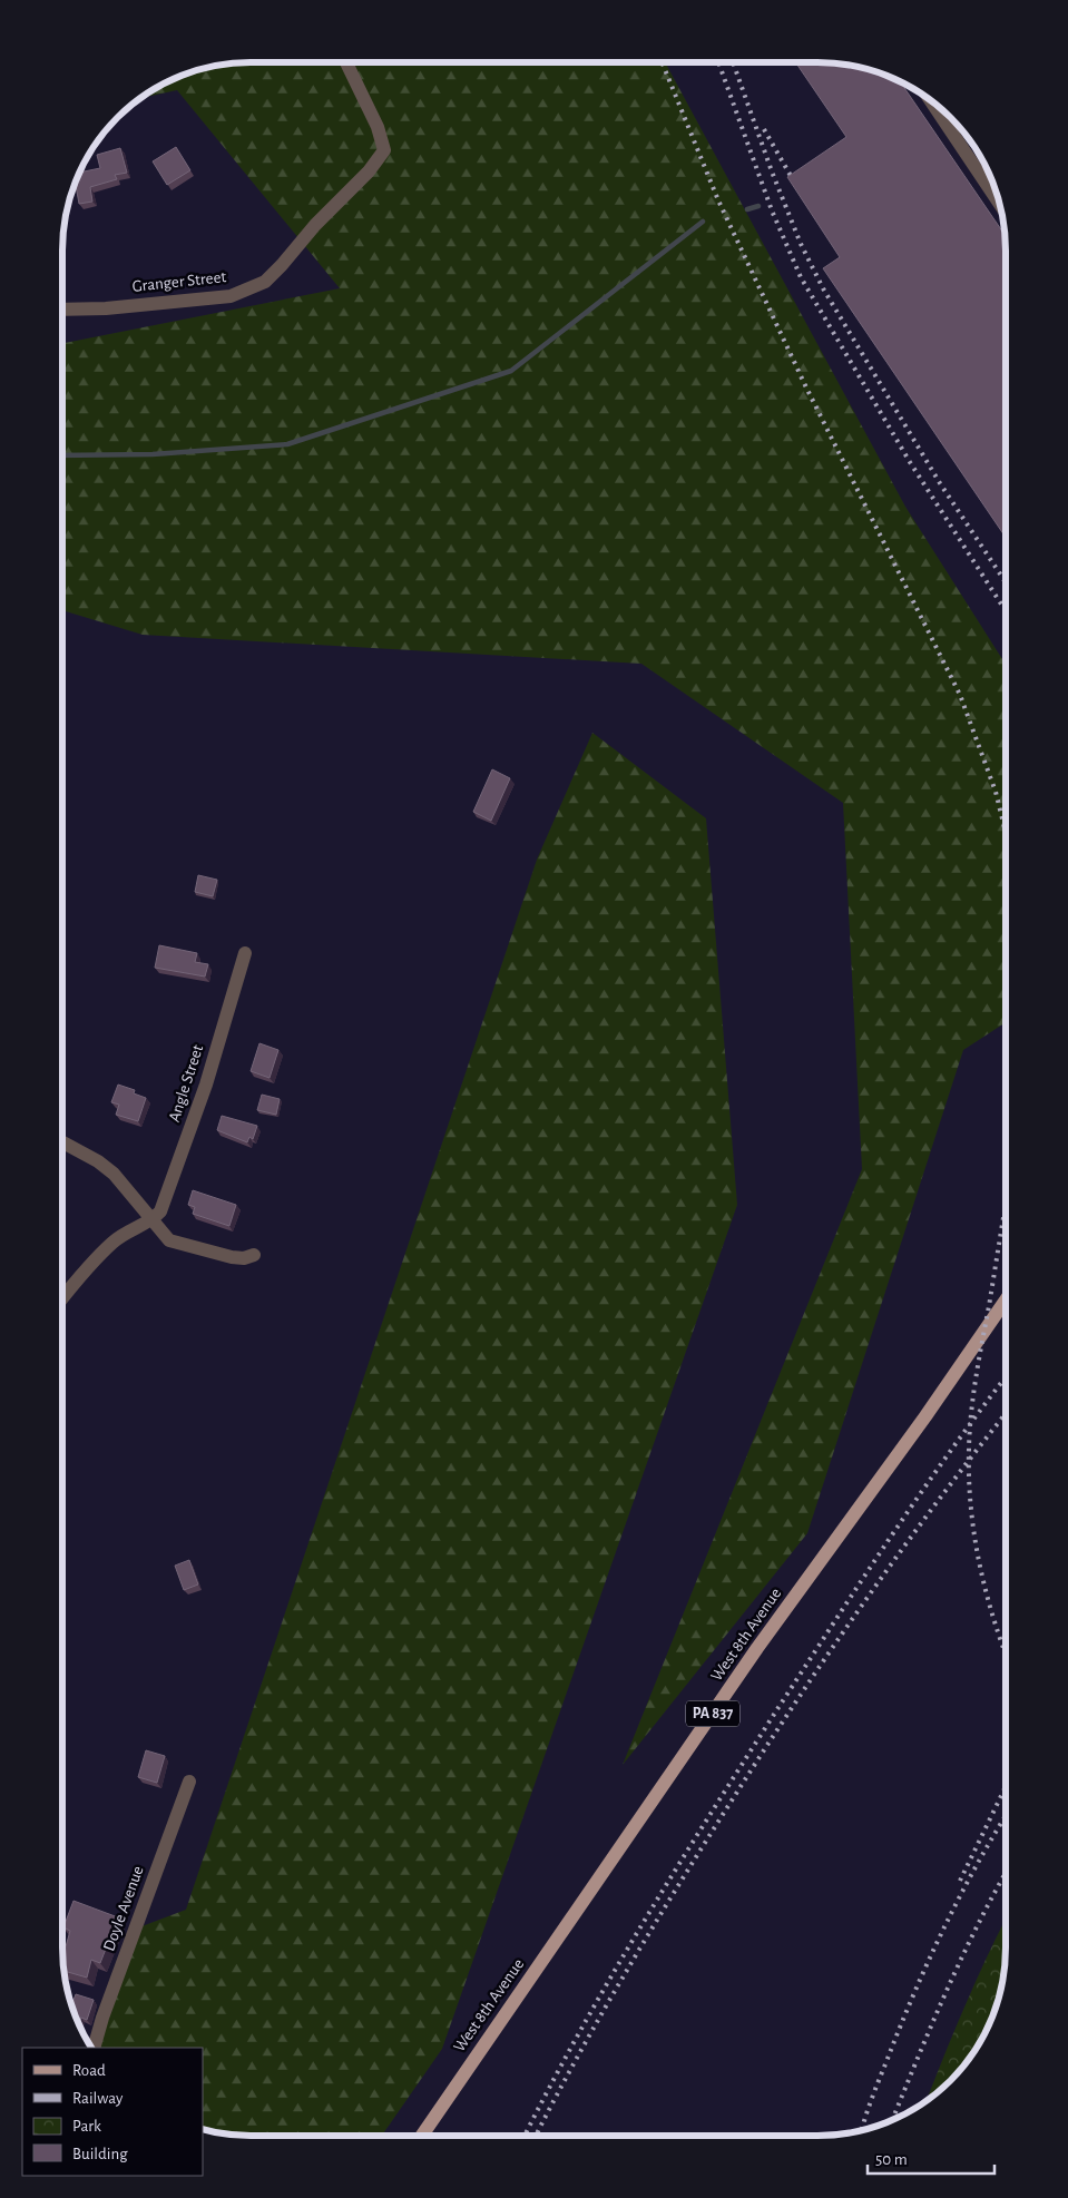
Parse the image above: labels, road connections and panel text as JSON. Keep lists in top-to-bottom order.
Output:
{
  "streets": {
    "main road": ["West 8th Avenue", "PA 837"],
    "street": ["Granger Street", "Angle Street", "Doyle Avenue"]
  },
  "legend": [
    "Road",
    "Railway",
    "Park",
    "Building"
  ],
  "scale_bar": "50 m"
}
